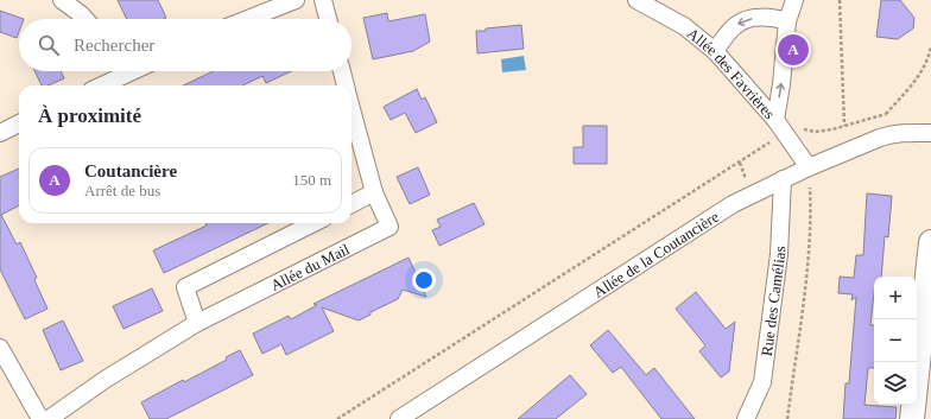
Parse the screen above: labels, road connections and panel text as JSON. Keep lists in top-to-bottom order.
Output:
{
  "streets": {
    "street": [
      "Allée des Favrières",
      "Allée de la Coutancière",
      "Allée du Mail",
      "Rue des Camélias"
    ]
  },
  "crossings": [
    ["Allée des Favrières", "Allée de la Coutancière"],
    ["Allée de la Coutancière", "Rue des Camélias"]
  ],
  "page": {
    "search": "Rechercher",
    "pins": "A",
    "heading": "À proximité",
    "list": [
      {
        "mark": "A",
        "name": "Coutancière",
        "note": "Arrêt de bus",
        "value": "150 m"
      }
    ],
    "map_buttons": ["+", "−"]
  }
}
